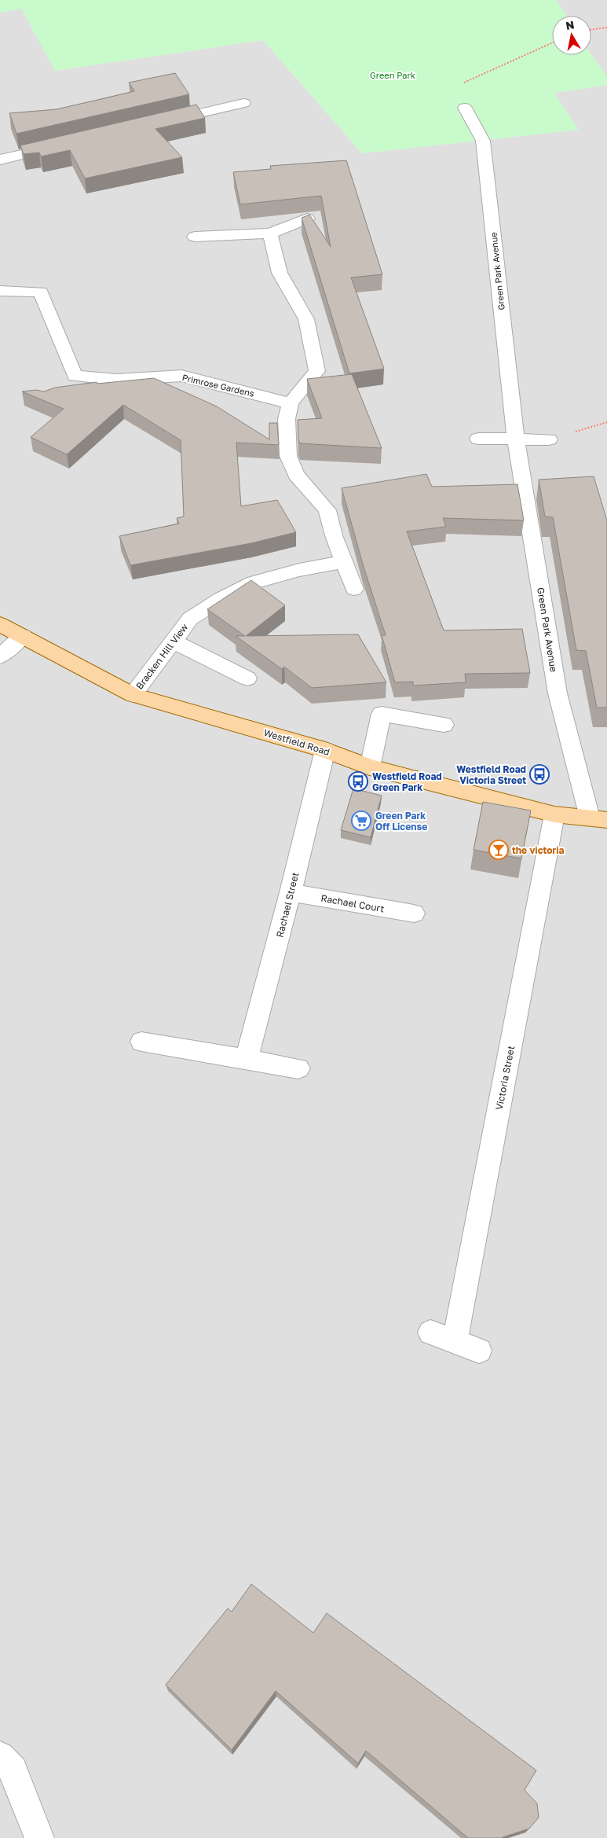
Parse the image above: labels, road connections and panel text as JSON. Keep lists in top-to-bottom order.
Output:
{
  "streets": {
    "main road": ["Westfield Road"],
    "street": [
      "Green Park Avenue",
      "Primrose Gardens",
      "Bracken Hill View",
      "Rachael Court",
      "Rachael Street",
      "Victoria Street"
    ]
  },
  "crossings": [
    ["Green Park Avenue", "Westfield Road"],
    ["Bracken Hill View", "Westfield Road"],
    ["Westfield Road", "Rachael Street"],
    ["Westfield Road", "Victoria Street"],
    ["Rachael Court", "Rachael Street"]
  ],
  "parks": ["Green Park"],
  "places": {
    "bus stop": ["Westfield Road Victoria Street", "Westfield Road Green Park"],
    "supermarket": ["Green Park Off License"],
    "bar": ["the victoria"]
  },
  "north": "top"
}
